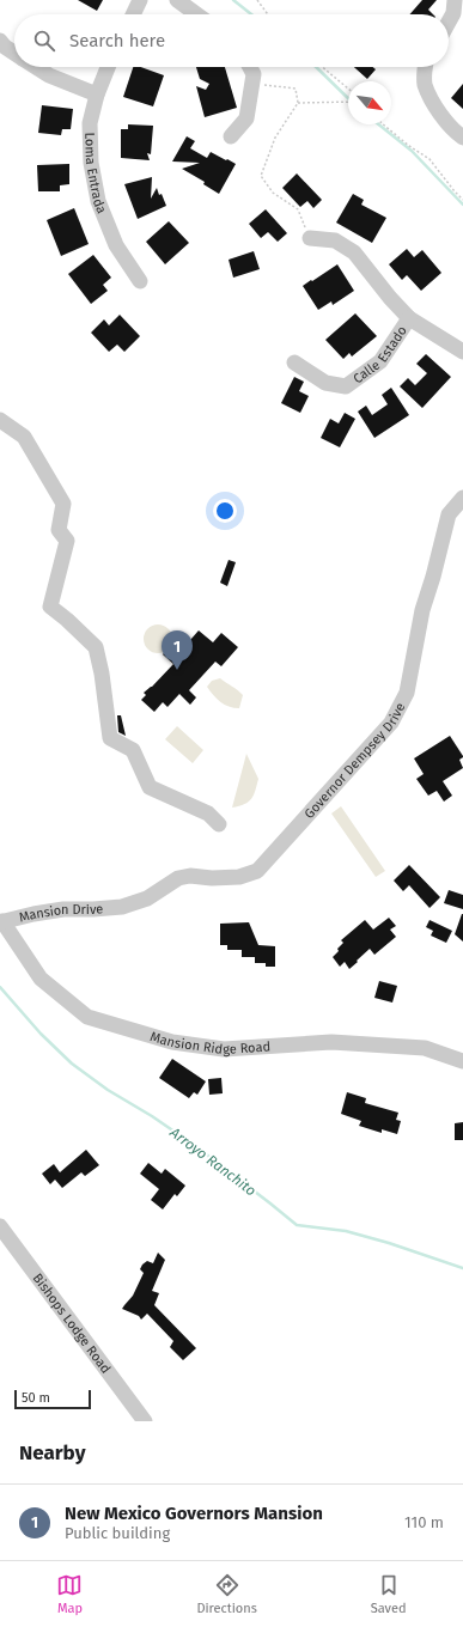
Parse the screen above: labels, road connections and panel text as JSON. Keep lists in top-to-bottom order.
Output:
{
  "streets": {
    "street": [
      "Loma Entrada",
      "Calle Estado",
      "Governor Dempsey Drive",
      "Mansion Drive",
      "Mansion Ridge Road",
      "Bishops Lodge Road"
    ]
  },
  "crossings": [
    ["Governor Dempsey Drive", "Mansion Drive"],
    ["Mansion Drive", "Mansion Ridge Road"]
  ],
  "water": ["Arroyo Ranchito"],
  "scale_bar": "50 m",
  "north": "bottom right",
  "page": {
    "search": "Search here",
    "pins": "1",
    "scale": "50 m",
    "heading": "Nearby",
    "list": [
      {
        "mark": "1",
        "name": "New Mexico Governors Mansion",
        "note": "Public building",
        "value": "110 m"
      }
    ],
    "nav": ["Map", "Directions", "Saved"]
  }
}
